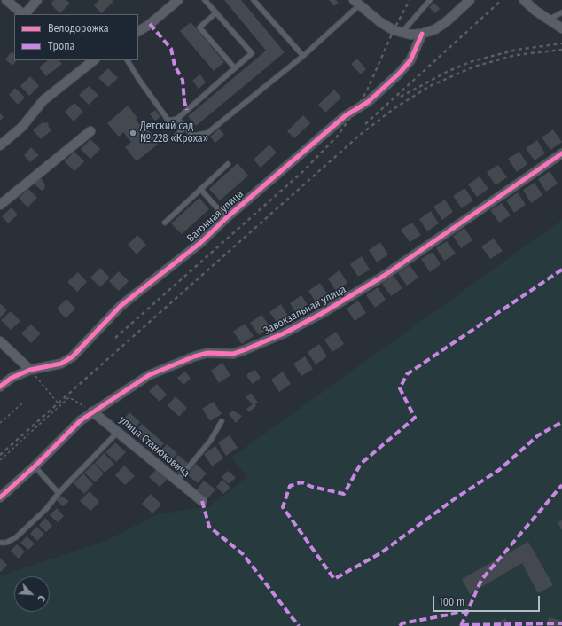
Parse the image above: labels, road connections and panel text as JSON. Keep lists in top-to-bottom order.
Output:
{
  "streets": {
    "street": ["Вагонная улица", "Завокзальная улица", "улица Станюковича"]
  },
  "crossings": [
    ["Завокзальная улица", "улица Станюковича"]
  ],
  "places": ["Детский сад № 228 «Кроха»"],
  "legend": ["Велодорожка", "Тропа"],
  "scale_bar": "100 m",
  "north": "bottom right"
}
